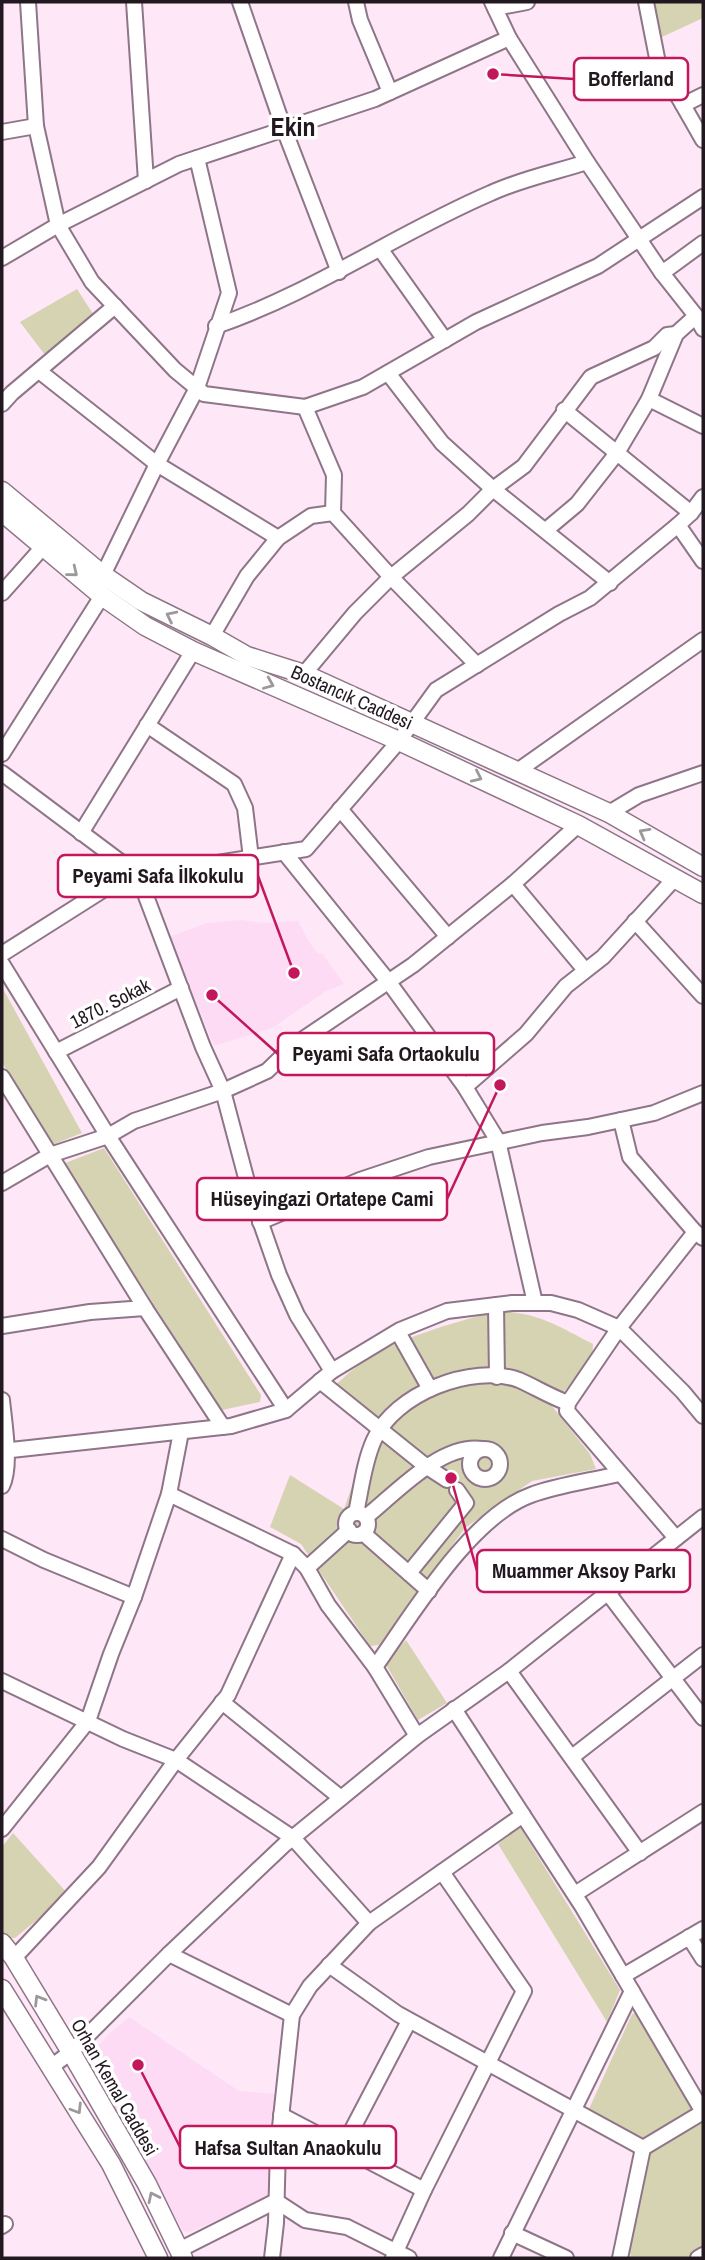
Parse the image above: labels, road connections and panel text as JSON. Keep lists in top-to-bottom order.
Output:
{
  "streets": {
    "main road": ["Bostancık Caddesi", "Orhan Kemal Caddesi"],
    "street": ["1870. Sokak"]
  },
  "districts": ["Ekin"],
  "places": [
    "Bofferland",
    "Peyami Safa İlkokulu",
    "Peyami Safa Ortaokulu",
    "Hüseyingazi Ortatepe Cami",
    "Muammer Aksoy Parkı",
    "Hafsa Sultan Anaokulu"
  ]
}
